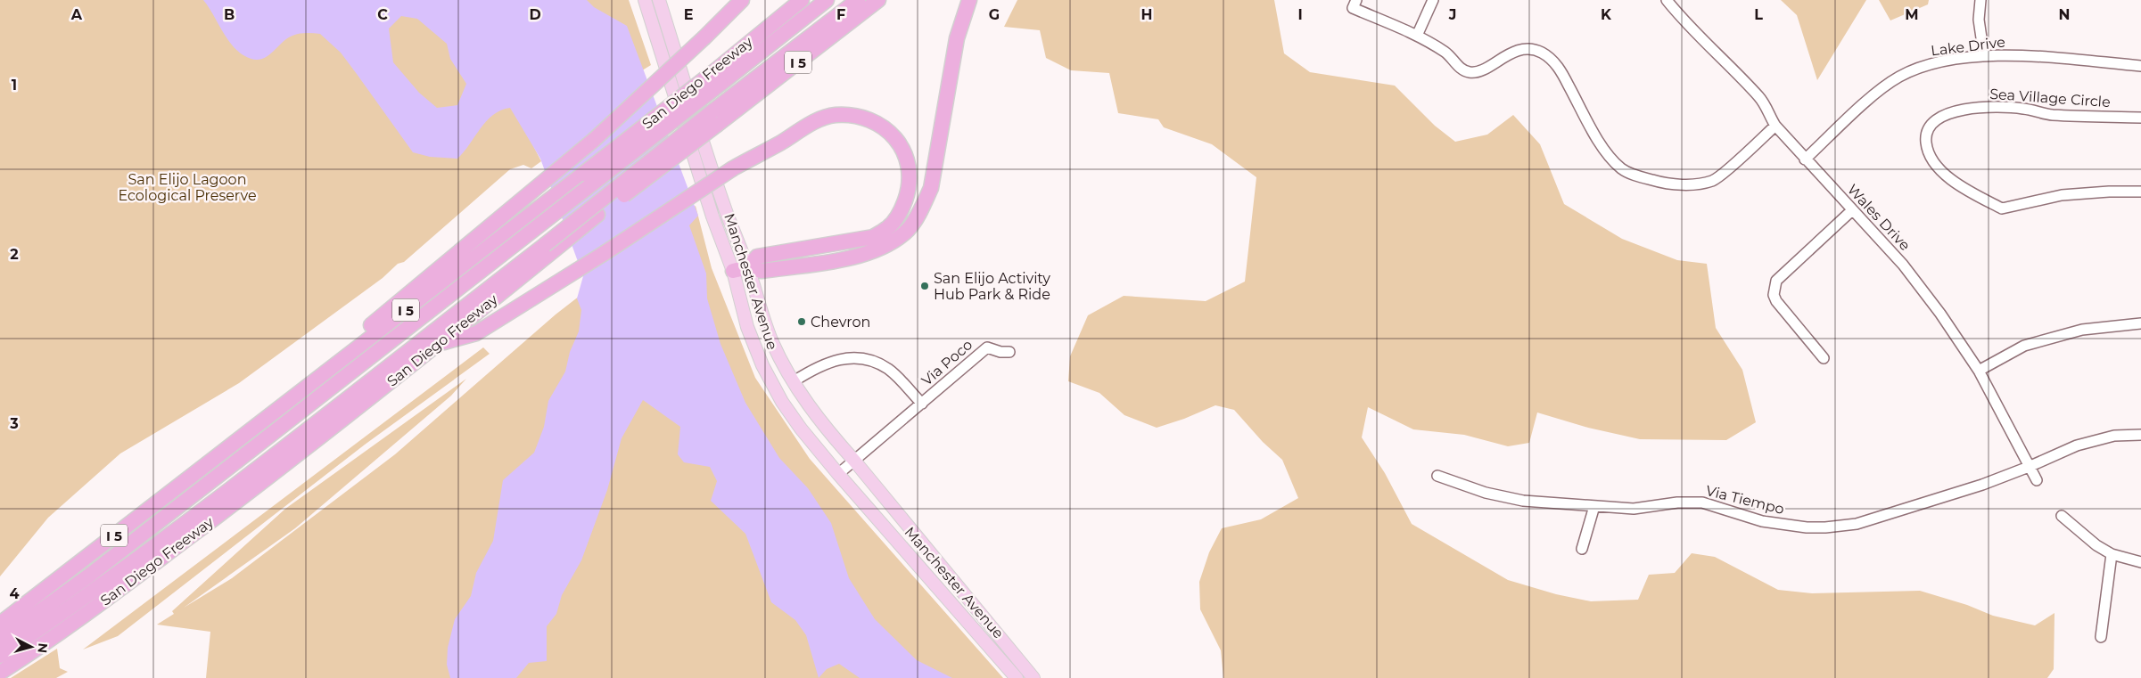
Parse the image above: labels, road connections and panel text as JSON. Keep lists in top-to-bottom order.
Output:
{
  "streets": {
    "highway": ["I 5", "San Diego Freeway"],
    "main road": ["Manchester Avenue"],
    "street": [
      "Lake Drive",
      "Sea Village Circle",
      "Wales Drive",
      "Via Poco",
      "Via Tiempo"
    ]
  },
  "crossings": [
    ["Lake Drive", "Wales Drive"],
    ["Wales Drive", "Via Tiempo"],
    ["Manchester Avenue", "Via Poco"]
  ],
  "parks": ["San Elijo Lagoon Ecological Preserve"],
  "places": ["San Elijo Activity Hub Park & Ride", "Chevron"],
  "north": "right",
  "grid": {
    "columns": [
      "A",
      "B",
      "C",
      "D",
      "E",
      "F",
      "G",
      "H",
      "I",
      "J",
      "K",
      "L",
      "M",
      "N"
    ],
    "rows": [
      "1",
      "2",
      "3",
      "4"
    ]
  }
}
